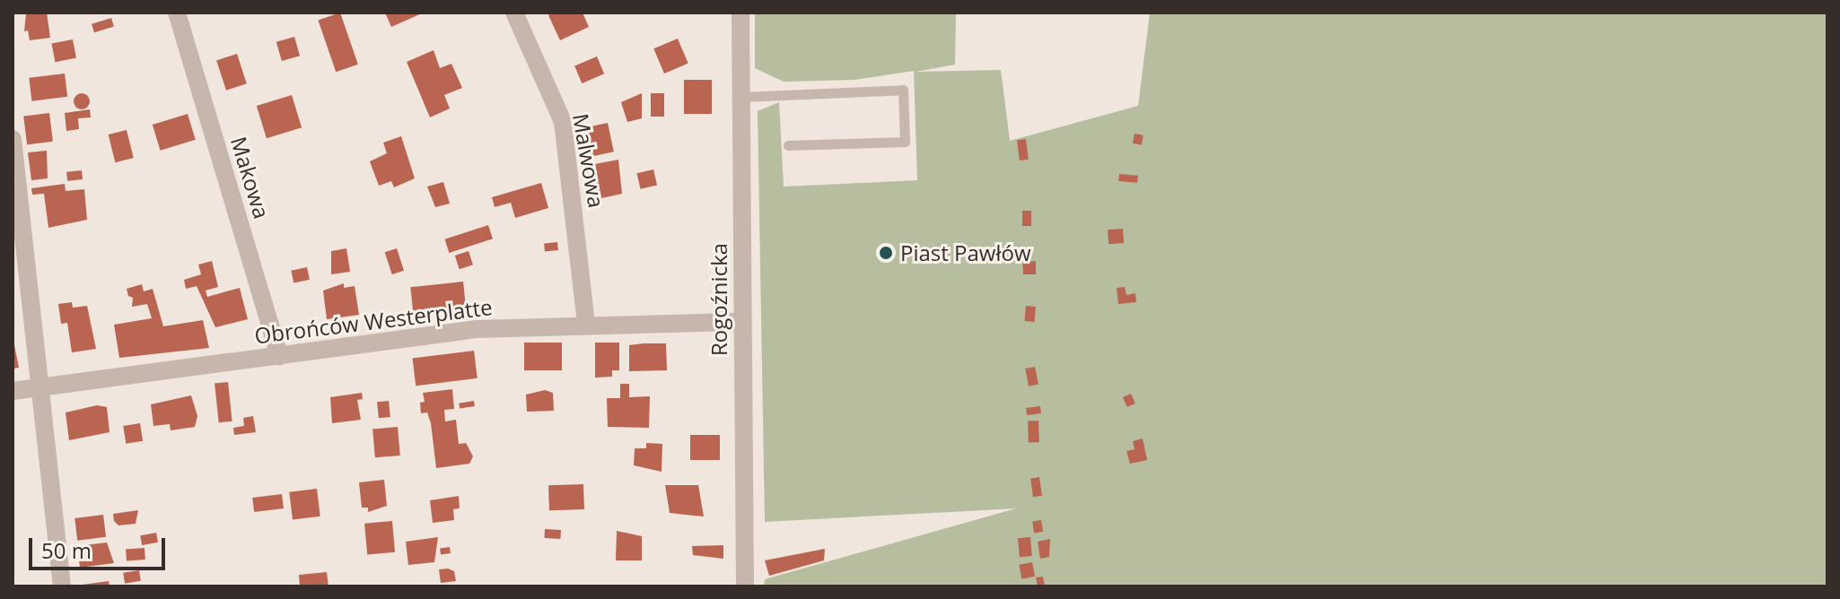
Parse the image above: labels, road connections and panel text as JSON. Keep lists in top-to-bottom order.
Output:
{
  "streets": {
    "street": [
      "Malwowa",
      "Makowa",
      "Rogoźnicka",
      "Obrońców Westerplatte"
    ]
  },
  "crossings": [
    ["Malwowa", "Obrońców Westerplatte"],
    ["Makowa", "Obrońców Westerplatte"],
    ["Rogoźnicka", "Obrońców Westerplatte"]
  ],
  "places": ["Piast Pawłów"],
  "scale_bar": "50 m"
}
